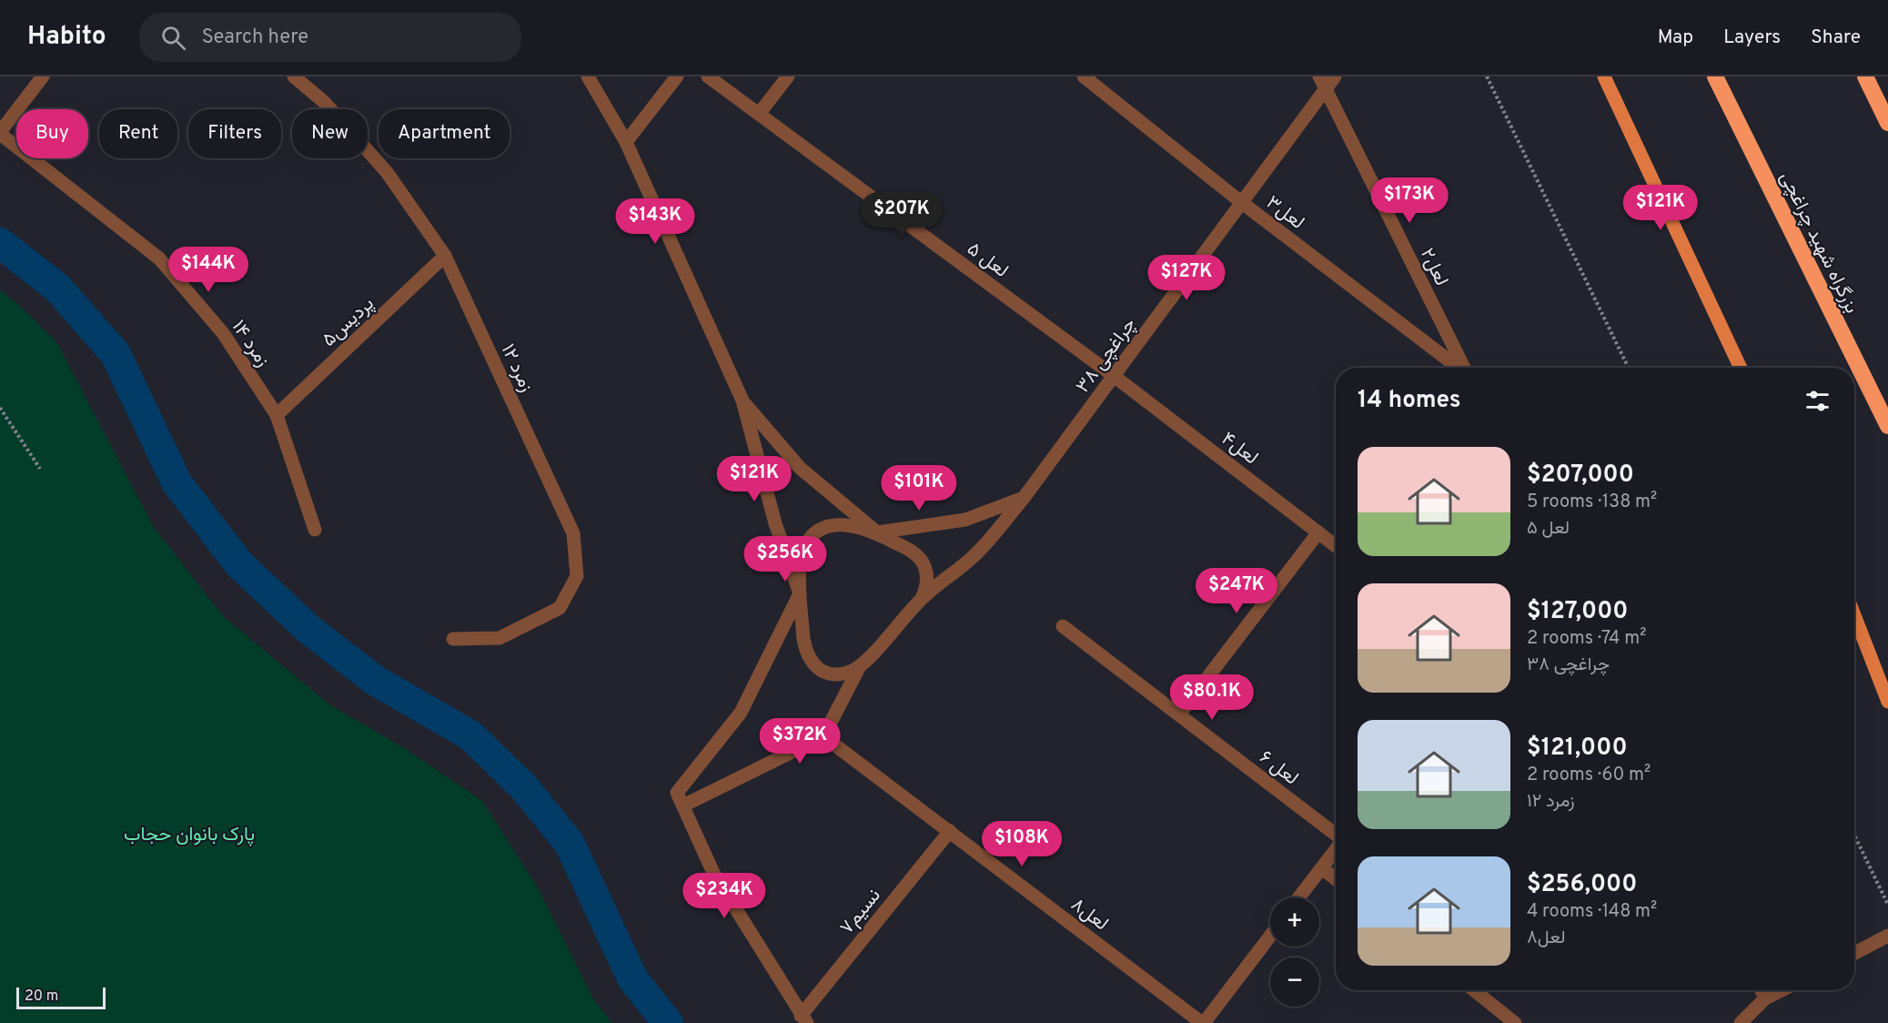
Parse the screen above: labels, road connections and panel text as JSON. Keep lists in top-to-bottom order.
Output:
{
  "streets": {
    "highway": ["بزرگراه شهید چراغچی"],
    "street": [
      "لعل۳",
      "لعل ۵",
      "لعل۲",
      "پردیس۵",
      "زمرد ۱۴",
      "چراغچی ۳۸",
      "زمرد ۱۲",
      "لعل۴",
      "لعل ۶",
      "نسیم۷",
      "لعل۸"
    ]
  },
  "crossings": [
    ["لعل۳", "چراغچی ۳۸"],
    ["لعل ۵", "چراغچی ۳۸"],
    ["لعل ۵", "لعل۴"],
    ["لعل۲", "چراغچی ۳۸"],
    ["پردیس۵", "زمرد ۱۴"],
    ["پردیس۵", "زمرد ۱۲"],
    ["چراغچی ۳۸", "لعل۴"],
    ["نسیم۷", "لعل۸"]
  ],
  "parks": ["پارک بانوان حجاب"],
  "scale_bar": "20 m",
  "page": {
    "header": "Habito",
    "search": "Search here",
    "nav": ["Map", "Layers", "Share"],
    "chip": [
      "Buy",
      "Rent",
      "Filters",
      "New",
      "Apartment"
    ],
    "price": [
      "$173K",
      "$121K",
      "$207K",
      "$143K",
      "$144K",
      "$127K",
      "$121K",
      "$101K",
      "$256K",
      "$247K",
      "$80.1K",
      "$372K",
      "$108K",
      "$234K"
    ],
    "heading": "14 homes",
    "list": [
      {
        "name": "$207,000",
        "note": "5 rooms · 138 m² · لعل ۵"
      },
      {
        "name": "$127,000",
        "note": "2 rooms · 74 m² · چراغچی ۳۸"
      },
      {
        "name": "$121,000",
        "note": "2 rooms · 60 m² · زمرد ۱۲"
      },
      {
        "name": "$256,000",
        "note": "4 rooms · 148 m² · لعل۸"
      }
    ],
    "map_buttons": ["+", "−"],
    "scale": "20 m"
  }
}
